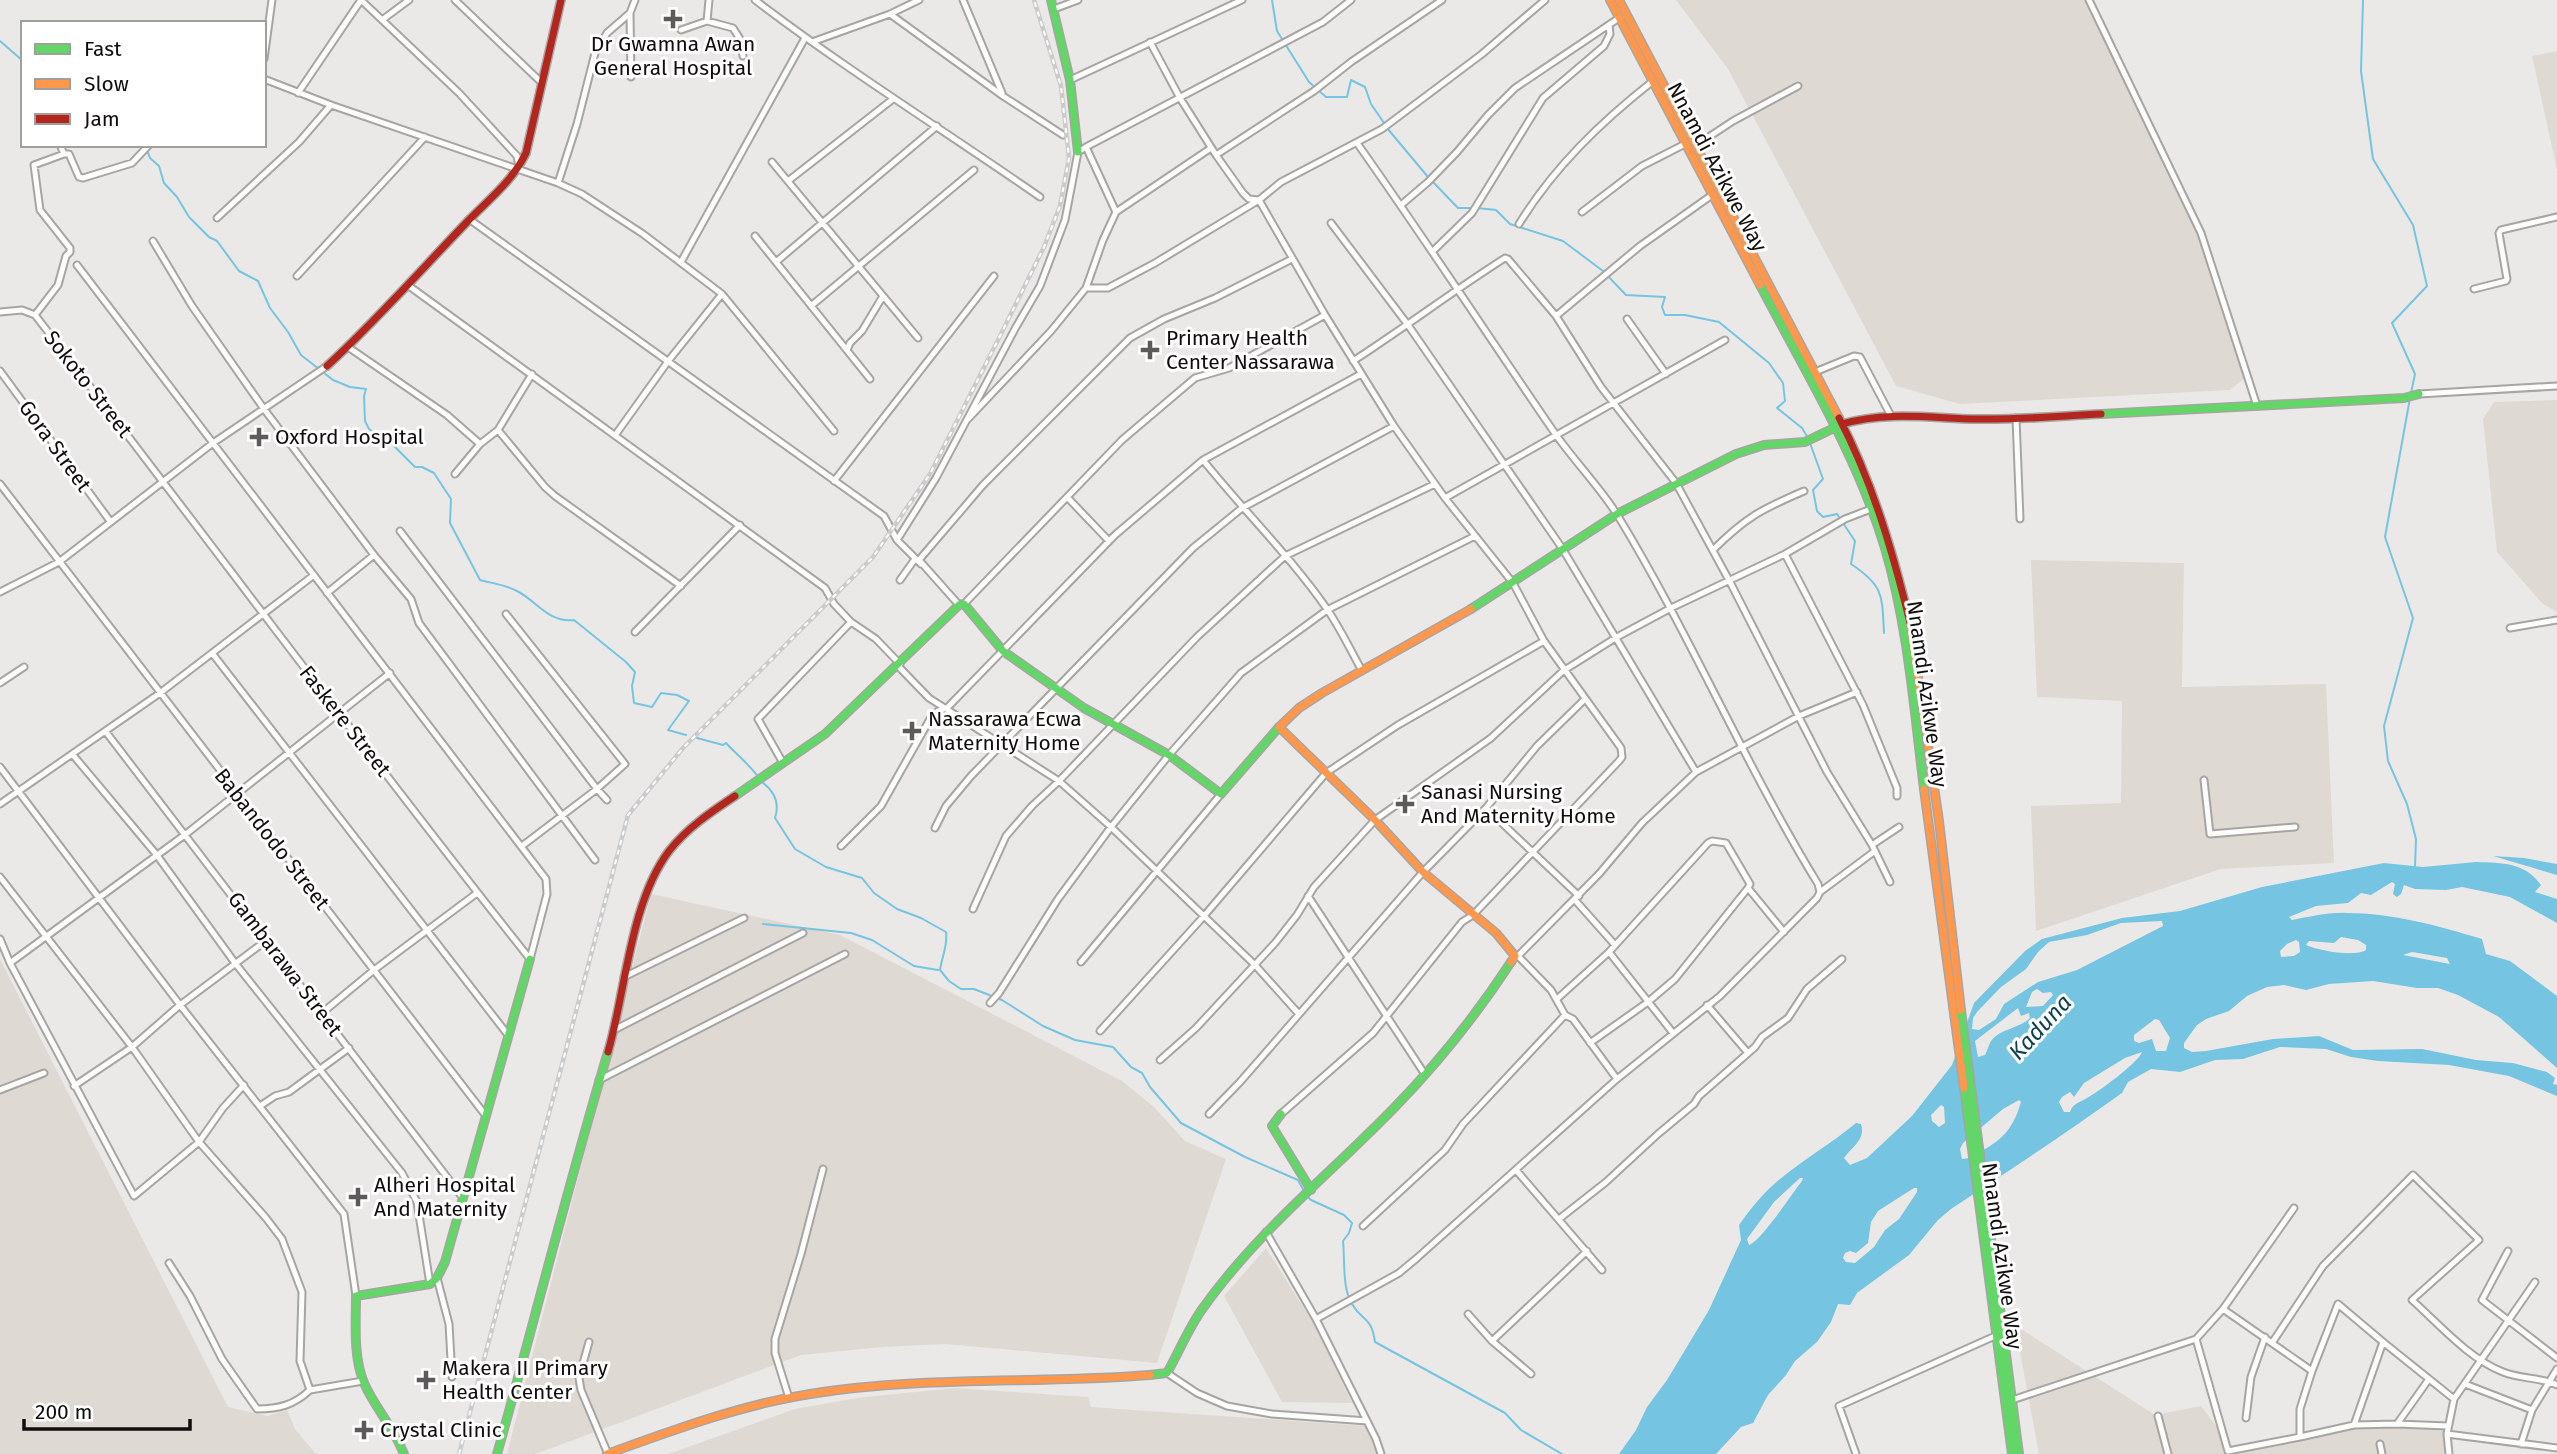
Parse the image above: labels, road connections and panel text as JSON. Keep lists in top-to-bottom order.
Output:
{
  "streets": {
    "main road": ["Nnamdi Azikwe Way"],
    "street": [
      "Sokoto Street",
      "Gora Street",
      "Faskere Street",
      "Babandodo Street",
      "Gambarawa Street"
    ]
  },
  "crossings": [
    ["Sokoto Street", "Faskere Street"]
  ],
  "water": ["Kaduna"],
  "places": {
    "health": [
      "Dr Gwamna Awan General Hospital",
      "Primary Health Center Nassarawa",
      "Oxford Hospital",
      "Nassarawa Ecwa Maternity Home",
      "Sanasi Nursing And Maternity Home",
      "Alheri Hospital And Maternity",
      "Makera II Primary Health Center",
      "Crystal Clinic"
    ]
  },
  "legend": ["Fast", "Slow", "Jam"],
  "scale_bar": "200 m"
}
